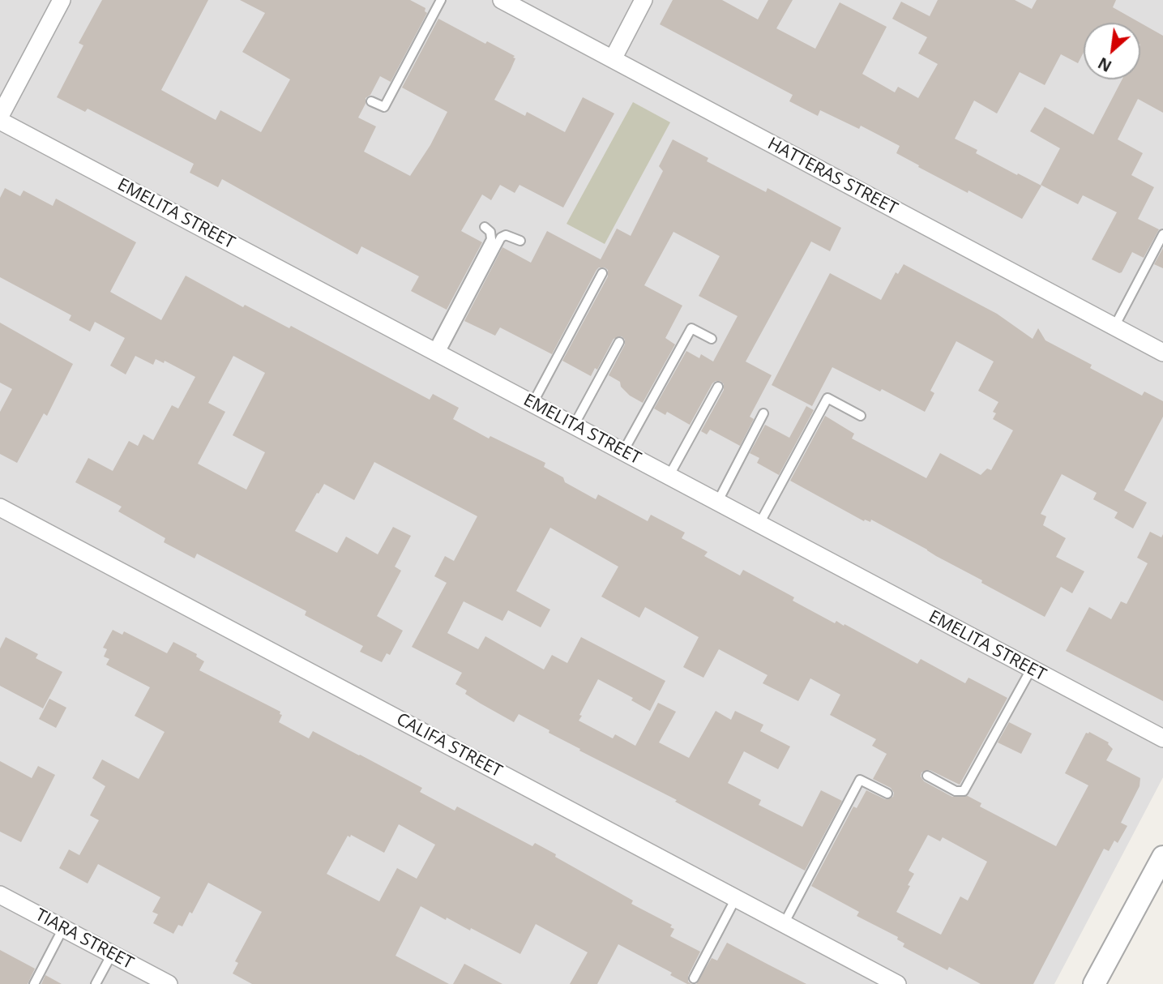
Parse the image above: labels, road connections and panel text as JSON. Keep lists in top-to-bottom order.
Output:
{
  "streets": {
    "street": [
      "HATTERAS STREET",
      "EMELITA STREET",
      "CALIFA STREET",
      "TIARA STREET"
    ]
  },
  "north": "bottom left"
}
